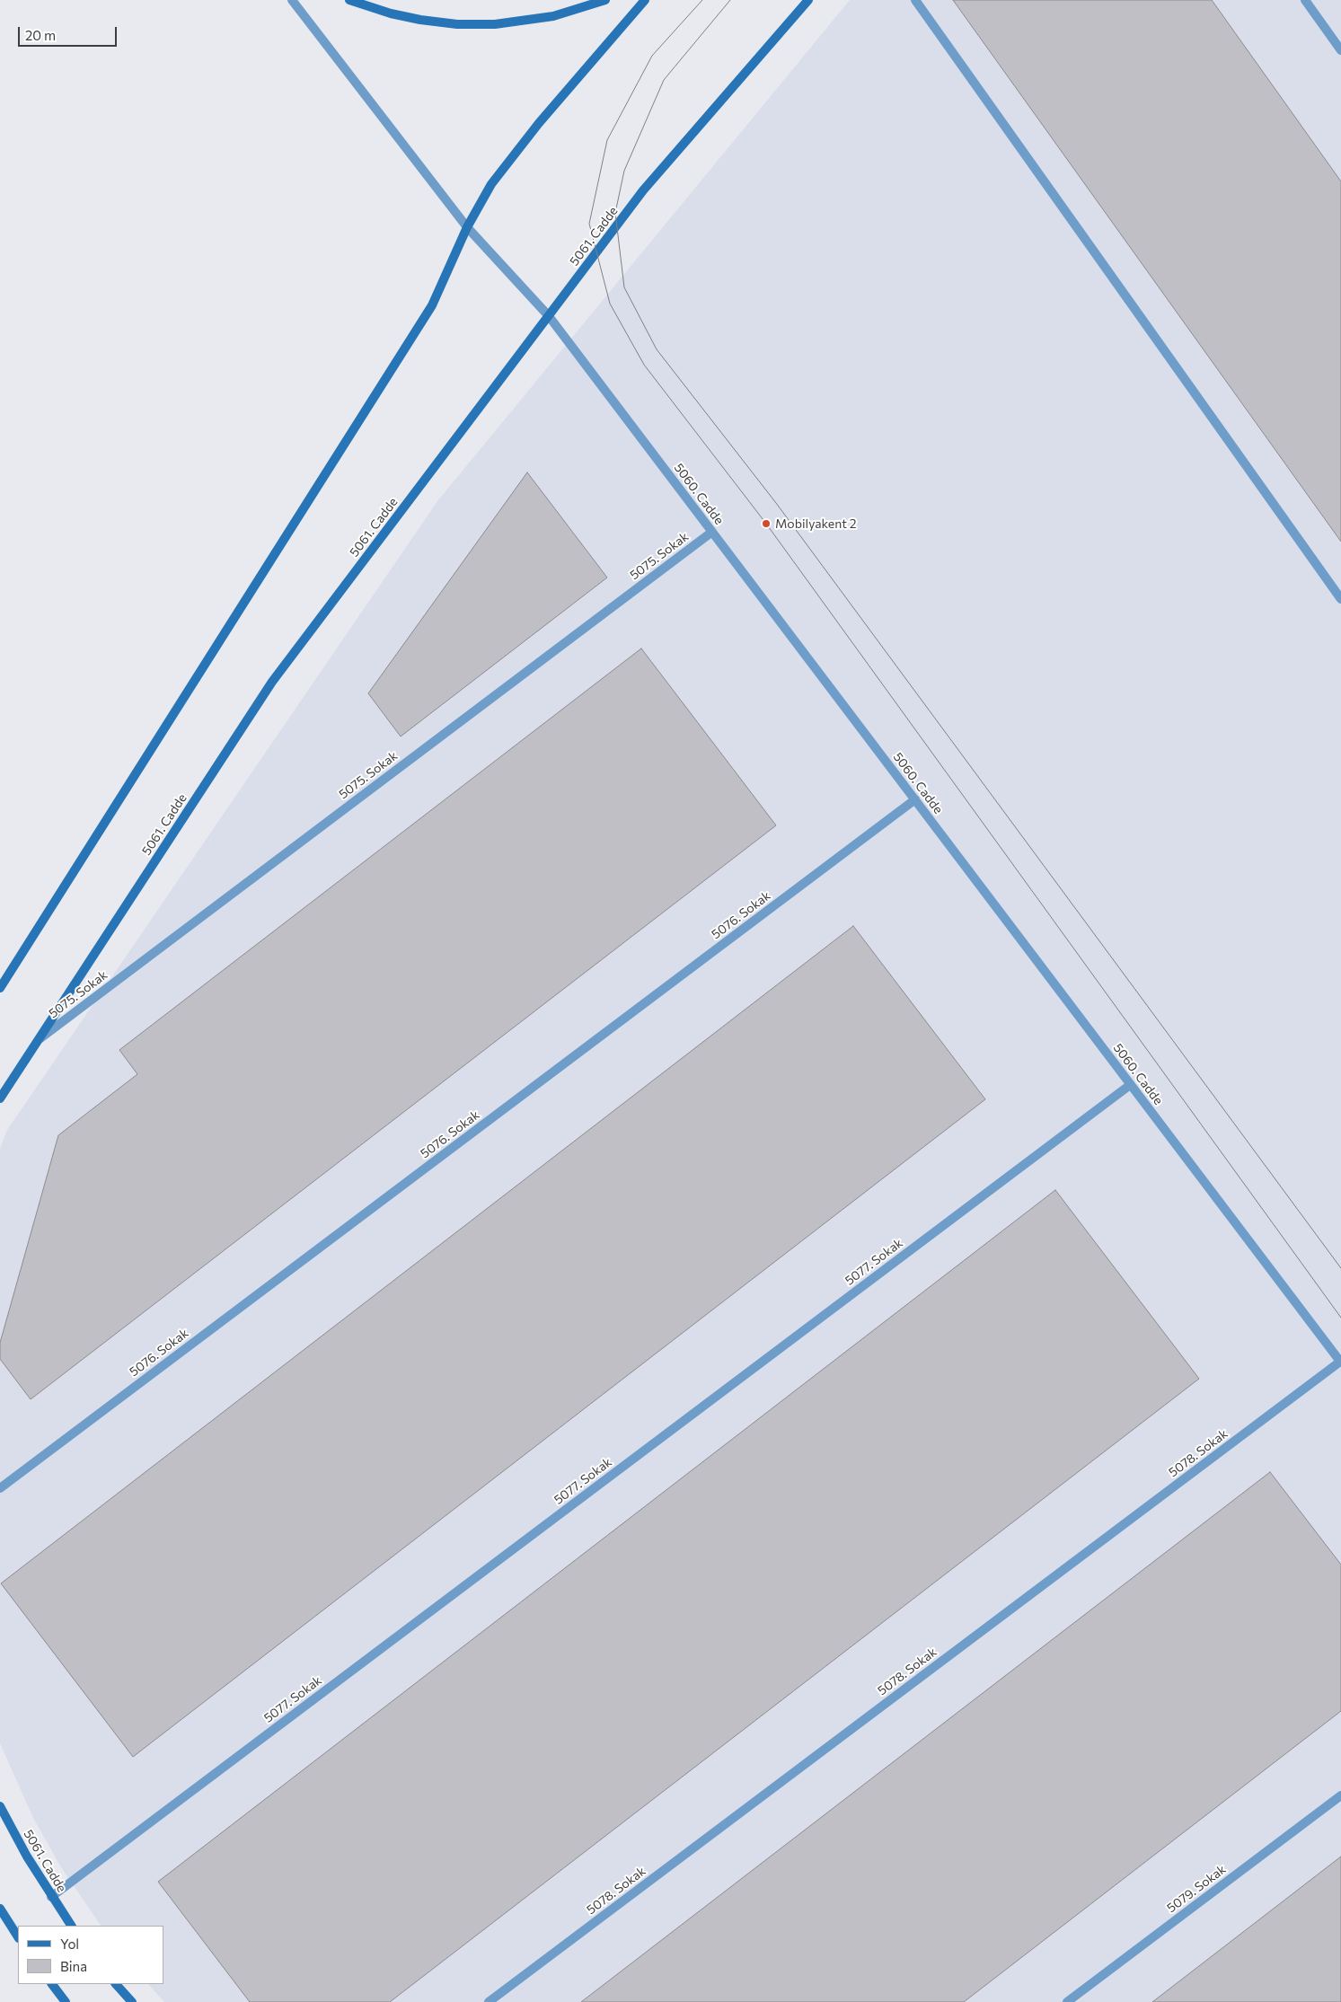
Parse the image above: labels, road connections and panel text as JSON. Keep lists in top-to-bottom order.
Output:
{
  "streets": {
    "street": [
      "5061. Cadde",
      "5060. Cadde",
      "5075. Sokak",
      "5076. Sokak",
      "5077. Sokak",
      "5078. Sokak",
      "5079. Sokak"
    ]
  },
  "crossings": [
    ["5061. Cadde", "5060. Cadde"],
    ["5061. Cadde", "5075. Sokak"],
    ["5061. Cadde", "5077. Sokak"],
    ["5060. Cadde", "5075. Sokak"],
    ["5060. Cadde", "5076. Sokak"],
    ["5060. Cadde", "5077. Sokak"],
    ["5060. Cadde", "5078. Sokak"]
  ],
  "places": ["Mobilyakent 2"],
  "legend": ["Yol", "Bina"],
  "scale_bar": "20 m"
}
